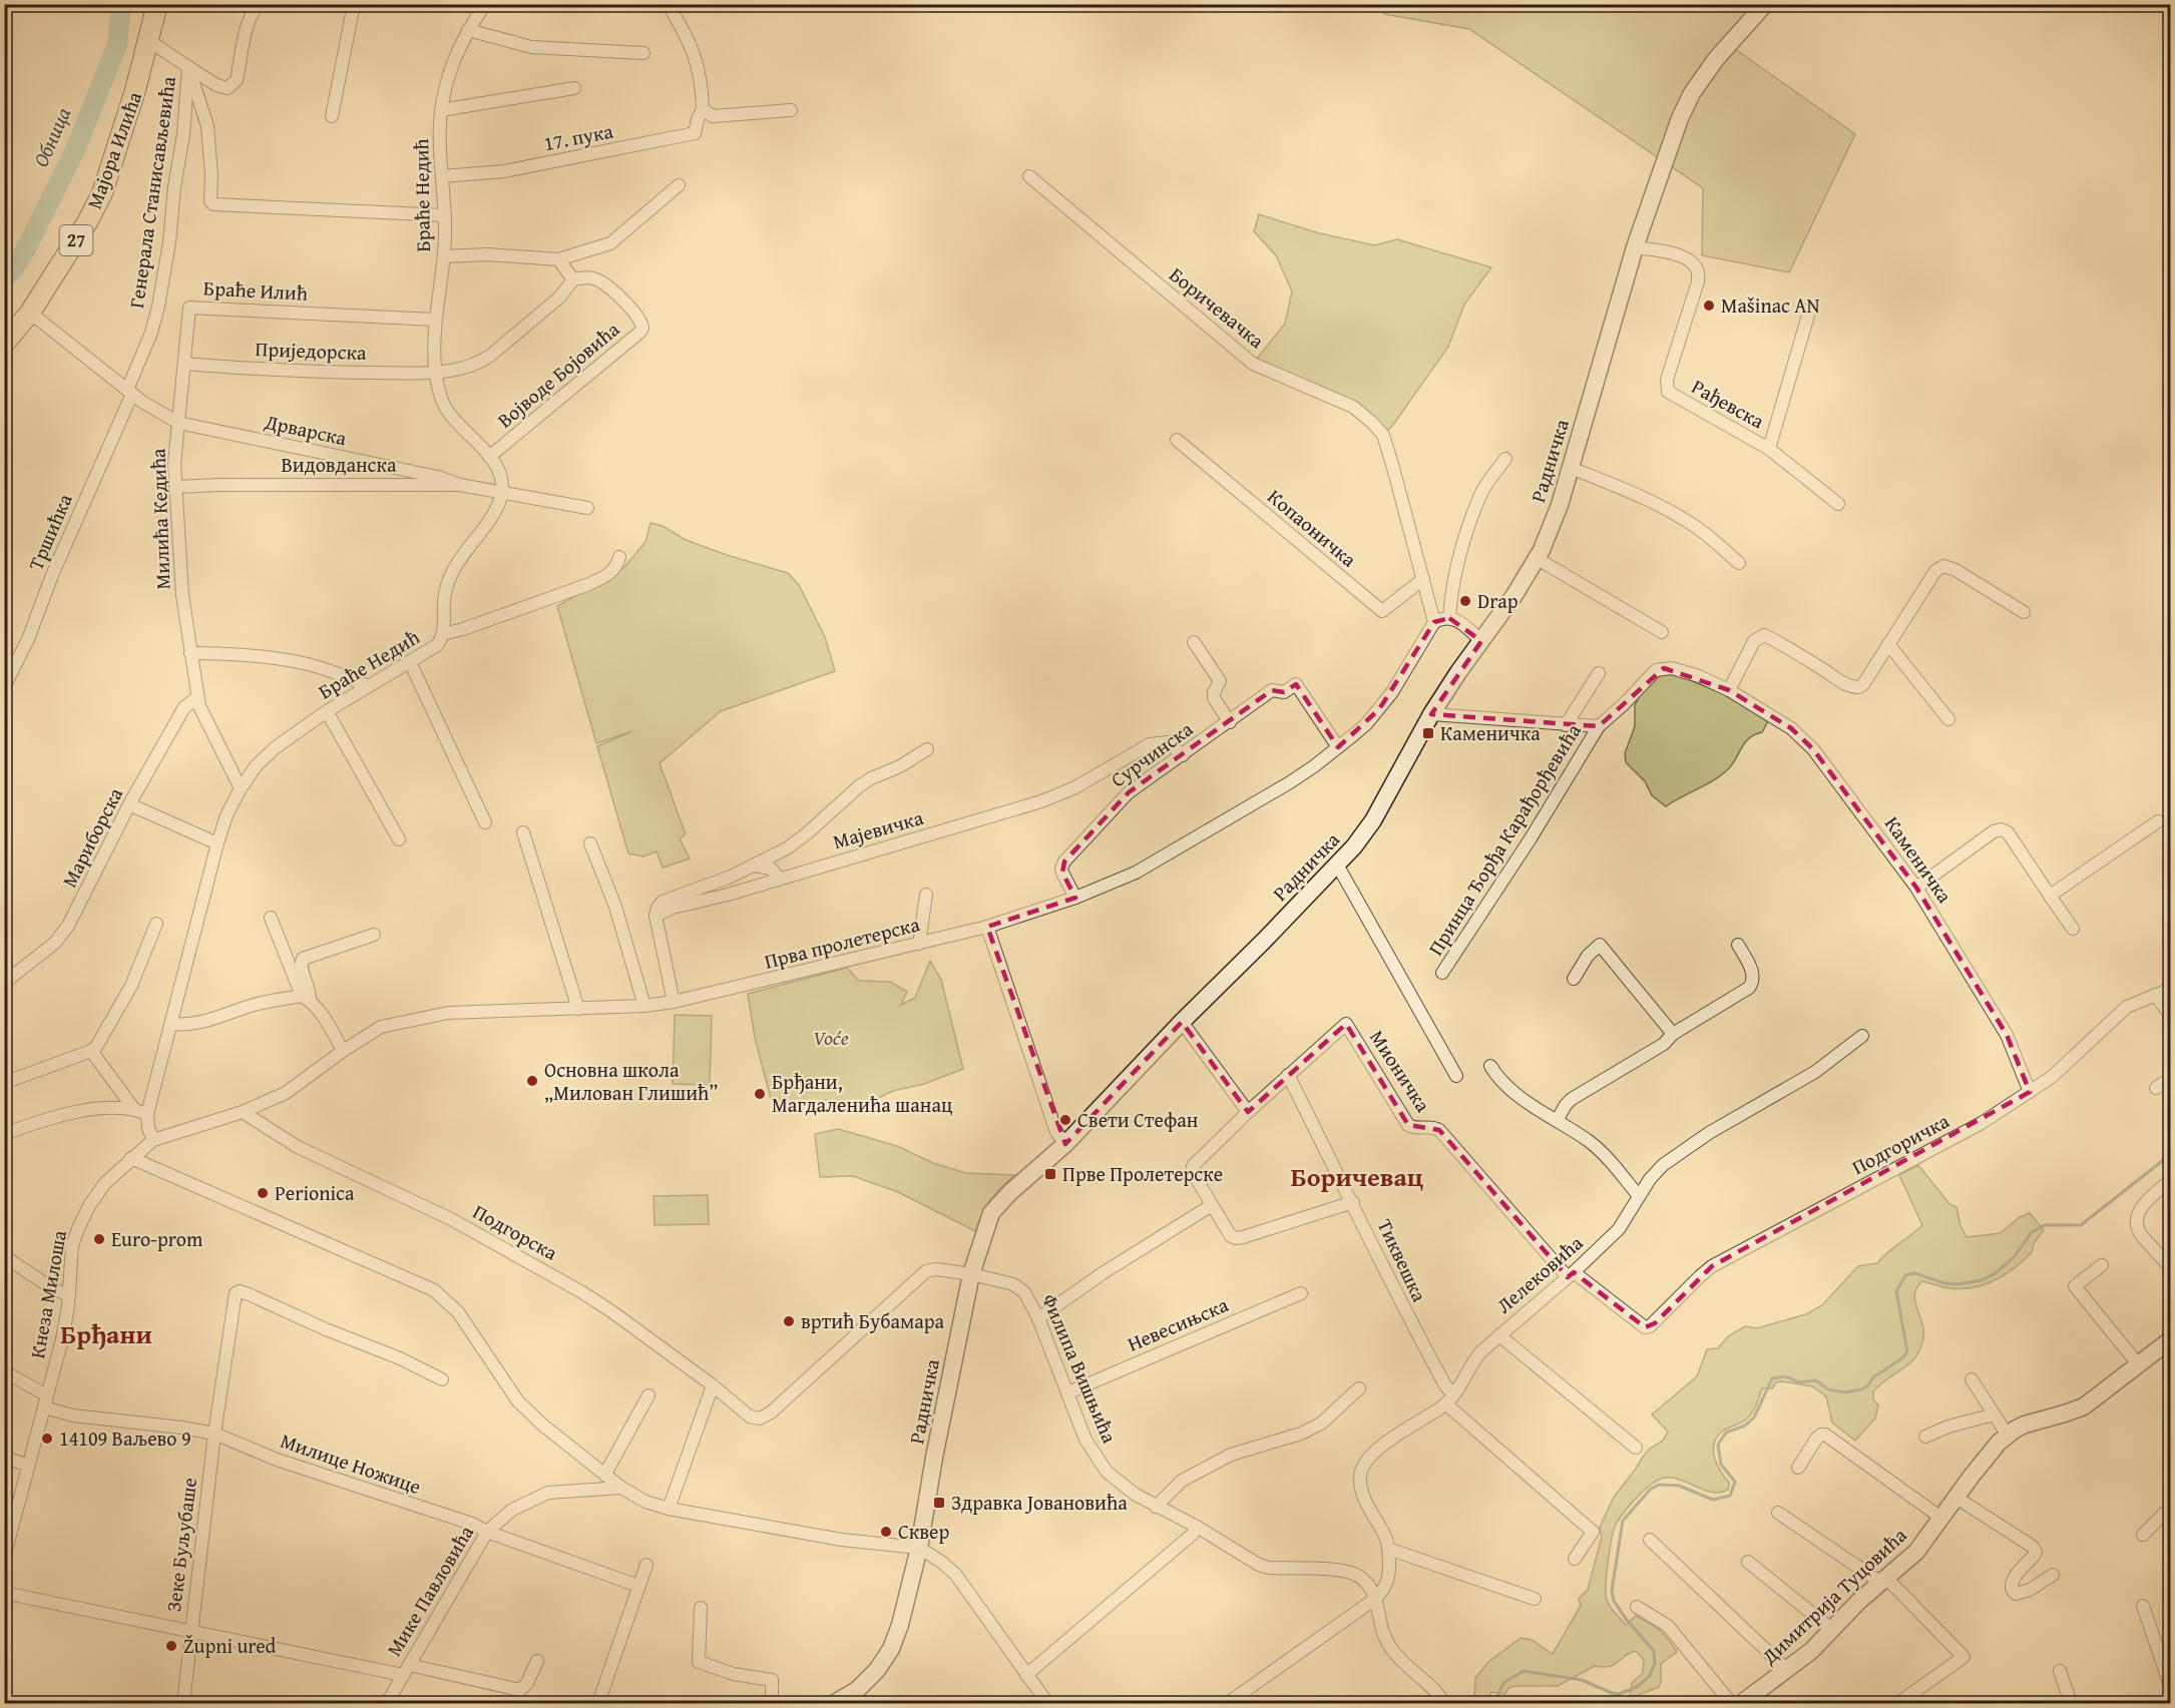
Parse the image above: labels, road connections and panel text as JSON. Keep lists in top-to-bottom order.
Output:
{
  "streets": {
    "main road": ["Мајора Илића", "27"],
    "street": [
      "17. пука",
      "Генерала Станисављевића",
      "Браће Недић",
      "Браће Илић",
      "Боричевачка",
      "Приједорска",
      "Војводе Бојовића",
      "Рађевска",
      "Дрварска",
      "Радничка",
      "Видовданска",
      "Милића Кедића",
      "Копаоничка",
      "Тршићка",
      "Сурчинска",
      "Мајевичка",
      "Мариборска",
      "Принца Ђорђа Карађорђевића",
      "Каменичка",
      "Прва пролетерска",
      "Мионичка",
      "Подгоричка",
      "Подгорска",
      "Тиквешка",
      "Лелековића",
      "Кнеза Милоша",
      "Невесињска",
      "Филипа Вишњића",
      "Милице Ножице",
      "Зеке Буљубаше",
      "Мике Павловића",
      "Димитрија Туцовића"
    ]
  },
  "crossings": [
    ["17. пука", "Браће Недић"],
    ["Мајора Илића", "Милића Кедића"],
    ["Генерала Станисављевића", "Милића Кедића"],
    ["Генерала Станисављевића", "Тршићка"],
    ["Браће Недић", "Браће Илић"],
    ["Браће Недић", "Приједорска"],
    ["Браће Недић", "Војводе Бојовића"],
    ["Браће Недић", "Видовданска"],
    ["Браће Недић", "Милића Кедића"],
    ["Браће Недић", "Прва пролетерска"],
    ["Браће Илић", "Приједорска"],
    ["Браће Илић", "Дрварска"],
    ["Браће Илић", "Милића Кедића"],
    ["Боричевачка", "Копаоничка"],
    ["Боричевачка", "Прва пролетерска"],
    ["Рађевска", "Радничка"],
    ["Дрварска", "Видовданска"],
    ["Дрварска", "Милића Кедића"],
    ["Радничка", "Филипа Вишњића"],
    ["Видовданска", "Милића Кедића"],
    ["Милића Кедића", "Тршићка"],
    ["Милића Кедића", "Мариборска"],
    ["Сурчинска", "Мајевичка"],
    ["Сурчинска", "Прва пролетерска"],
    ["Принца Ђорђа Карађорђевића", "Каменичка"],
    ["Каменичка", "Подгоричка"],
    ["Прва пролетерска", "Подгорска"],
    ["Прва пролетерска", "Кнеза Милоша"],
    ["Мионичка", "Подгоричка"],
    ["Мионичка", "Тиквешка"],
    ["Мионичка", "Лелековића"],
    ["Подгорска", "Филипа Вишњића"],
    ["Тиквешка", "Лелековића"],
    ["Лелековића", "Филипа Вишњића"],
    ["Кнеза Милоша", "Милице Ножице"],
    ["Невесињска", "Филипа Вишњића"],
    ["Милице Ножице", "Зеке Буљубаше"],
    ["Милице Ножице", "Мике Павловића"]
  ],
  "districts": ["Боричевац", "Брђани"],
  "water": ["Обница"],
  "parks": ["Voće"],
  "places": {
    "other": [
      "Mašinac AN",
      "Drap",
      "Основна школа „Милован Глишић”",
      "Брђани, Магдаленића шанац",
      "Свети Стефан",
      "Perionica",
      "Euro-prom",
      "вртић Бубамара",
      "14109 Ваљево 9",
      "Сквер",
      "Župni ured"
    ],
    "transit": ["Каменичка", "Прве Пролетерске", "Здравка Јовановића"]
  }
}
